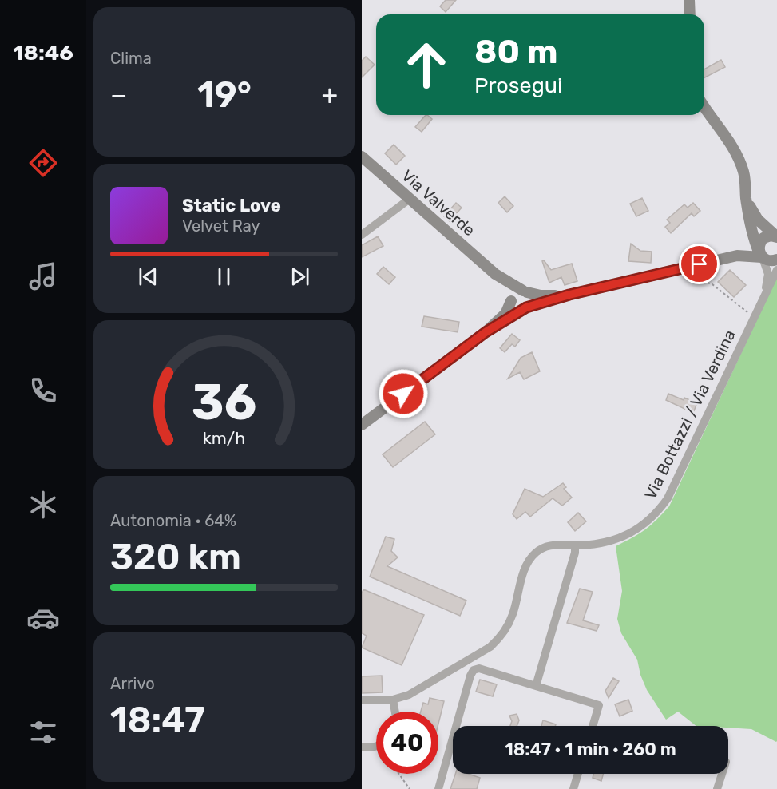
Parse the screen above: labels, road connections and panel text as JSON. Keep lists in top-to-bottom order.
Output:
{
  "streets": {
    "street": ["Via Valverde", "Via Bottazzi / Via Verdina"]
  },
  "page": {
    "tabs": "18:46",
    "tile": [
      "Clima",
      ["Autonomia · 64%", "320 km"],
      ["Arrivo", "18:47"]
    ],
    "turn": ["80 m", "Prosegui"],
    "heat": ["−", "19°", "+"],
    "song": ["Static Love", "Velvet Ray"],
    "limit": "40",
    "trip": "18:47 · 1 min · 260 m",
    "gauge": ["36", "km/h"]
  }
}
